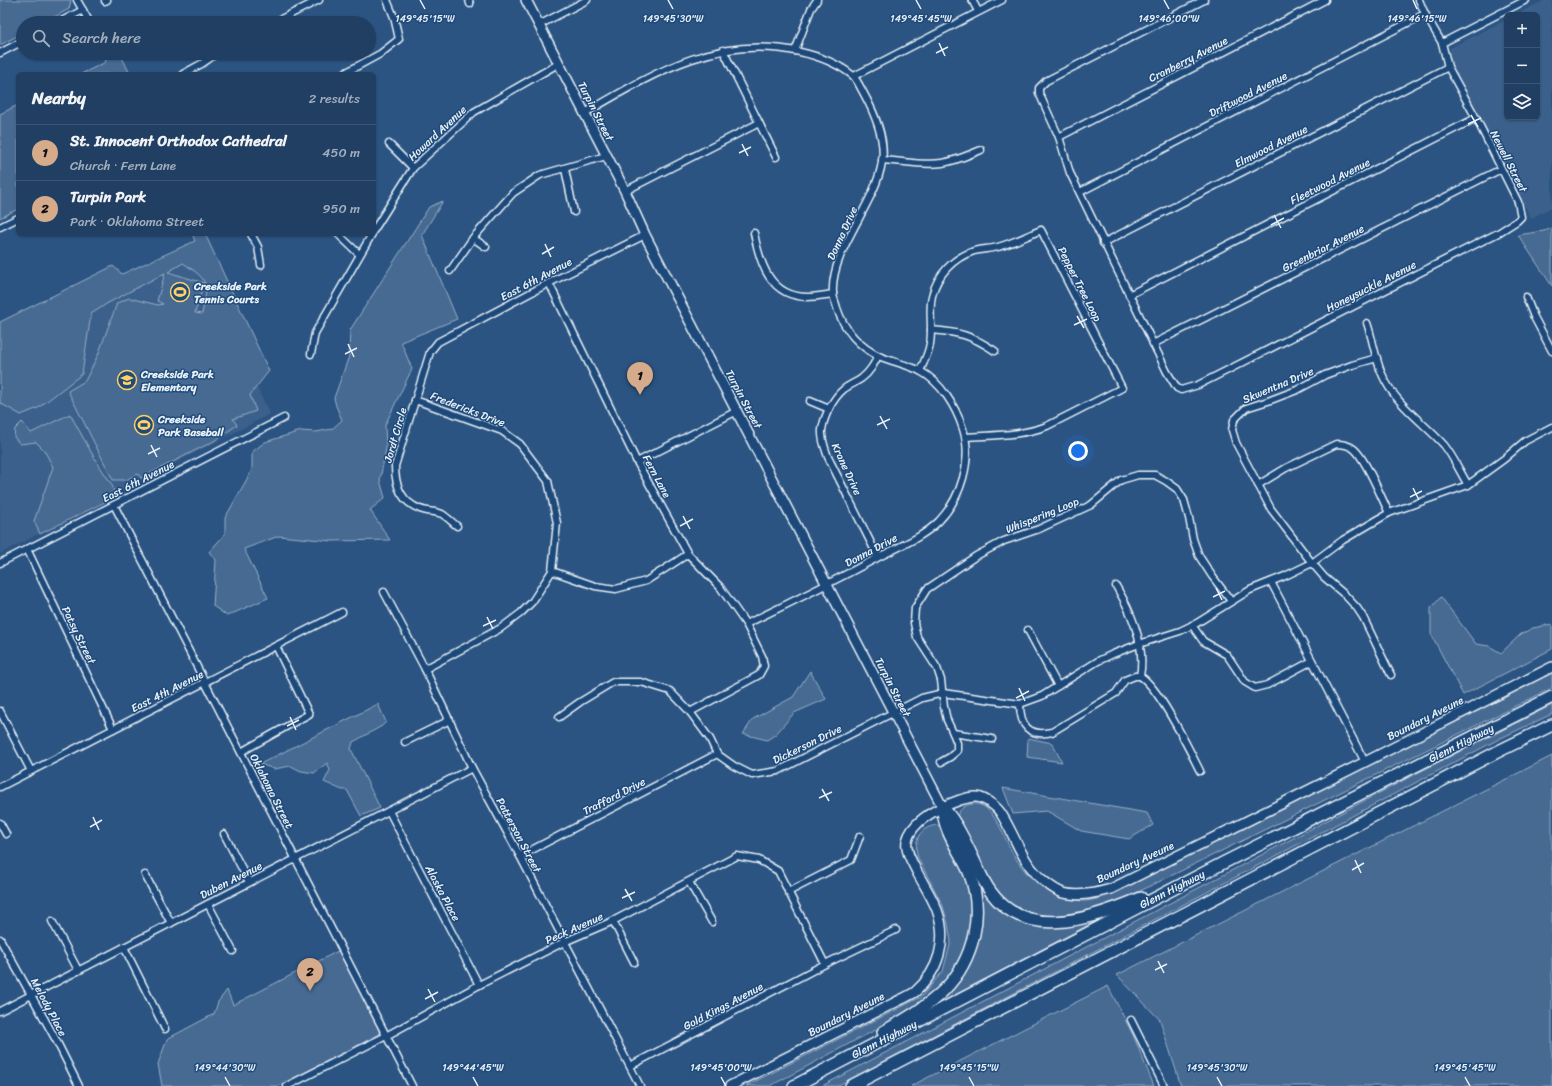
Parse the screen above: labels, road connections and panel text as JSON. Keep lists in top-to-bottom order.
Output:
{
  "streets": {
    "highway": ["Glenn Highway"],
    "street": [
      "Cranberry Avenue",
      "Driftwood Avenue",
      "Turpin Street",
      "Howard Avenue",
      "Elmwood Avenue",
      "Newell Street",
      "Fleetwood Avenue",
      "Donna Drive",
      "Greenbriar Avenue",
      "East 6th Avenue",
      "Pepper Tree Loop",
      "Honeysuckle Avenue",
      "Skwentna Drive",
      "Fredericks Drive",
      "Jordt Circle",
      "Krane Drive",
      "Fern Lane",
      "Whispering Loop",
      "Patsy Street",
      "East 4th Avenue",
      "Boundary Aveune",
      "Dickerson Drive",
      "Oklahoma Street",
      "Trafford Drive",
      "Patterson Street",
      "Duben Avenue",
      "Alaska Place",
      "Peck Avenue",
      "Gold Kings Avenue",
      "Melody Place"
    ]
  },
  "crossings": [
    ["Driftwood Avenue", "Newell Street"],
    ["Turpin Street", "Howard Avenue"],
    ["Turpin Street", "Donna Drive"],
    ["Turpin Street", "East 6th Avenue"],
    ["Turpin Street", "Boundary Aveune"],
    ["Turpin Street", "Dickerson Drive"],
    ["Elmwood Avenue", "Newell Street"],
    ["Newell Street", "Fleetwood Avenue"],
    ["Newell Street", "Greenbriar Avenue"],
    ["Newell Street", "Honeysuckle Avenue"],
    ["Donna Drive", "Pepper Tree Loop"],
    ["Donna Drive", "Krane Drive"],
    ["Donna Drive", "Fern Lane"],
    ["Greenbriar Avenue", "Honeysuckle Avenue"],
    ["East 6th Avenue", "Jordt Circle"],
    ["East 6th Avenue", "Fern Lane"],
    ["East 6th Avenue", "Patsy Street"],
    ["East 6th Avenue", "Oklahoma Street"],
    ["Fredericks Drive", "Jordt Circle"],
    ["Fredericks Drive", "Patterson Street"],
    ["Fern Lane", "Dickerson Drive"],
    ["Whispering Loop", "Dickerson Drive"],
    ["Patsy Street", "East 4th Avenue"],
    ["East 4th Avenue", "Oklahoma Street"],
    ["Dickerson Drive", "Trafford Drive"],
    ["Oklahoma Street", "Duben Avenue"],
    ["Oklahoma Street", "Peck Avenue"],
    ["Trafford Drive", "Patterson Street"],
    ["Patterson Street", "Duben Avenue"],
    ["Patterson Street", "Peck Avenue"],
    ["Patterson Street", "Gold Kings Avenue"],
    ["Duben Avenue", "Alaska Place"],
    ["Duben Avenue", "Melody Place"],
    ["Alaska Place", "Peck Avenue"],
    ["Peck Avenue", "Gold Kings Avenue"]
  ],
  "places": {
    "sports": ["Creekside Park Tennis Courts", "Creekside Park Baseball"],
    "school or university": ["Creekside Park Elementary"]
  },
  "page": {
    "map_buttons": ["+", "−"],
    "search": "Search here",
    "heading": ["Nearby", "2 results"],
    "list": [
      {
        "mark": "1",
        "name": "St. Innocent Orthodox Cathedral",
        "note": "Church · Fern Lane",
        "value": "450 m"
      },
      {
        "mark": "2",
        "name": "Turpin Park",
        "note": "Park · Oklahoma Street",
        "value": "950 m"
      }
    ],
    "pins": ["1", "2"]
  },
  "coordinates": [
    "149°45'15\"W",
    "149°45'30\"W",
    "149°45'45\"W",
    "149°46'00\"W",
    "149°46'15\"W",
    "149°44'30\"W",
    "149°44'45\"W",
    "149°45'00\"W"
  ]
}
